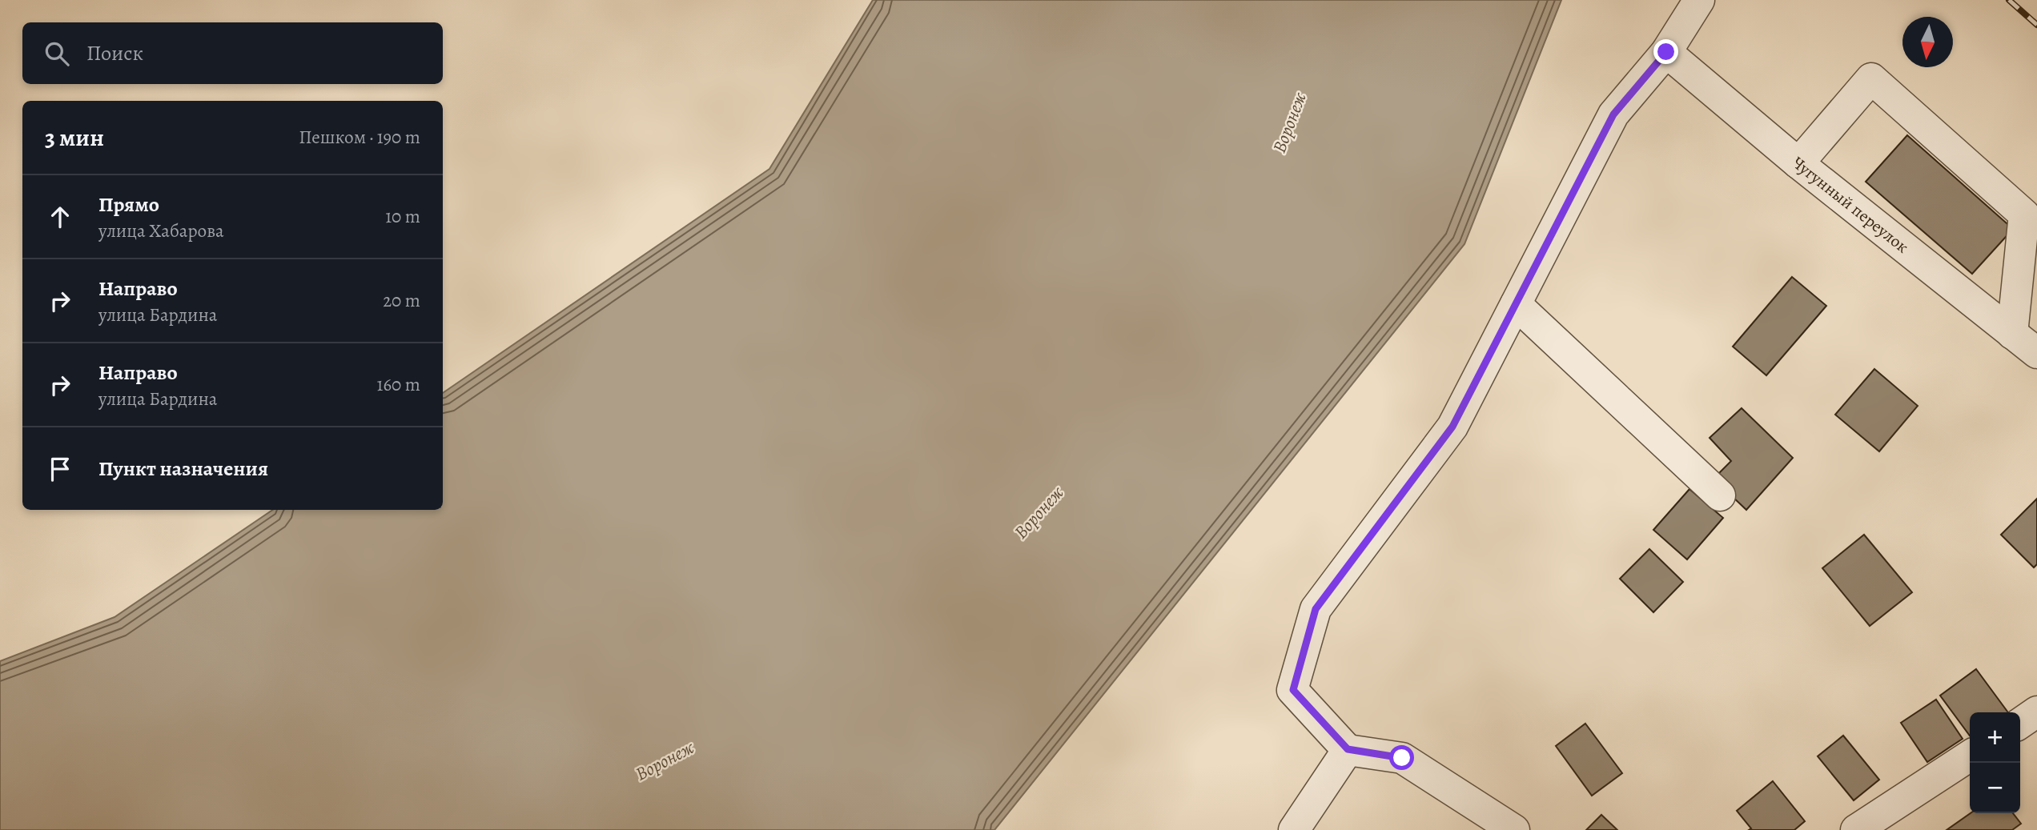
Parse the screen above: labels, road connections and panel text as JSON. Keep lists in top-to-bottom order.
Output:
{
  "streets": {
    "street": ["Чугунный переулок"]
  },
  "water": ["Воронеж"],
  "north": "bottom",
  "page": {
    "search": "Поиск",
    "heading": ["3 мин", "Пешком · 190 m"],
    "list": [
      ["Прямо", "улица Хабарова", "10 m"],
      ["Направо", "улица Бардина", "20 m"],
      ["Направо", "улица Бардина", "160 m"],
      "Пункт назначения"
    ],
    "map_buttons": ["+", "−"]
  }
}
